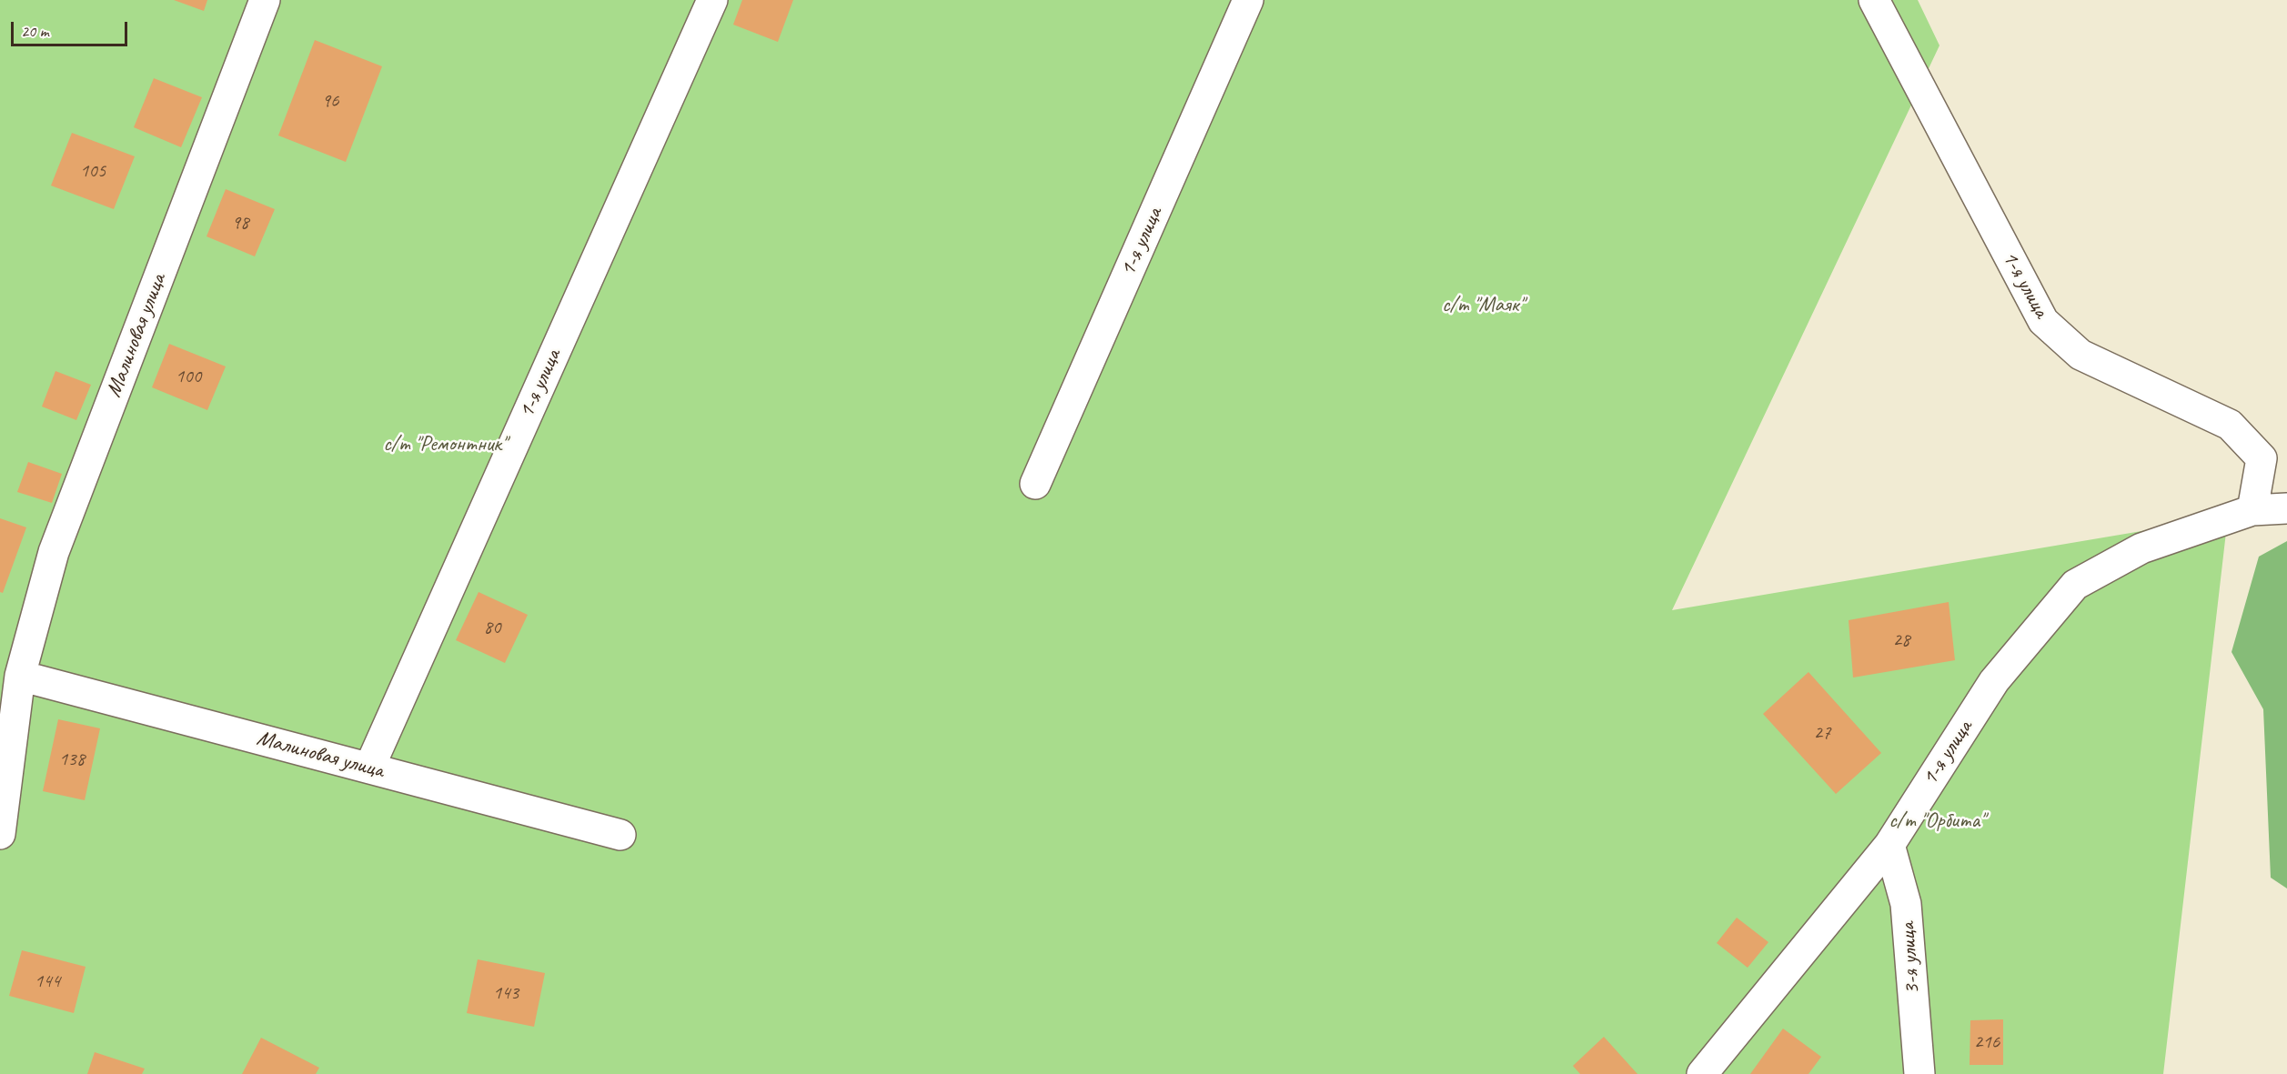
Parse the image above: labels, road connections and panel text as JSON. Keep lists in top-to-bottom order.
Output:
{
  "streets": {
    "street": ["1-я улица", "Малиновая улица", "3-я улица"]
  },
  "crossings": [
    ["1-я улица", "Малиновая улица"],
    ["1-я улица", "3-я улица"]
  ],
  "parks": ["с/т \"Маяк\"", "с/т \"Ремонтник\"", "с/т \"Орбита\""],
  "house_numbers": [
    "96",
    "105",
    "98",
    "100",
    "80",
    "28",
    "27",
    "138",
    "144",
    "143",
    "216"
  ],
  "scale_bar": "20 m"
}
